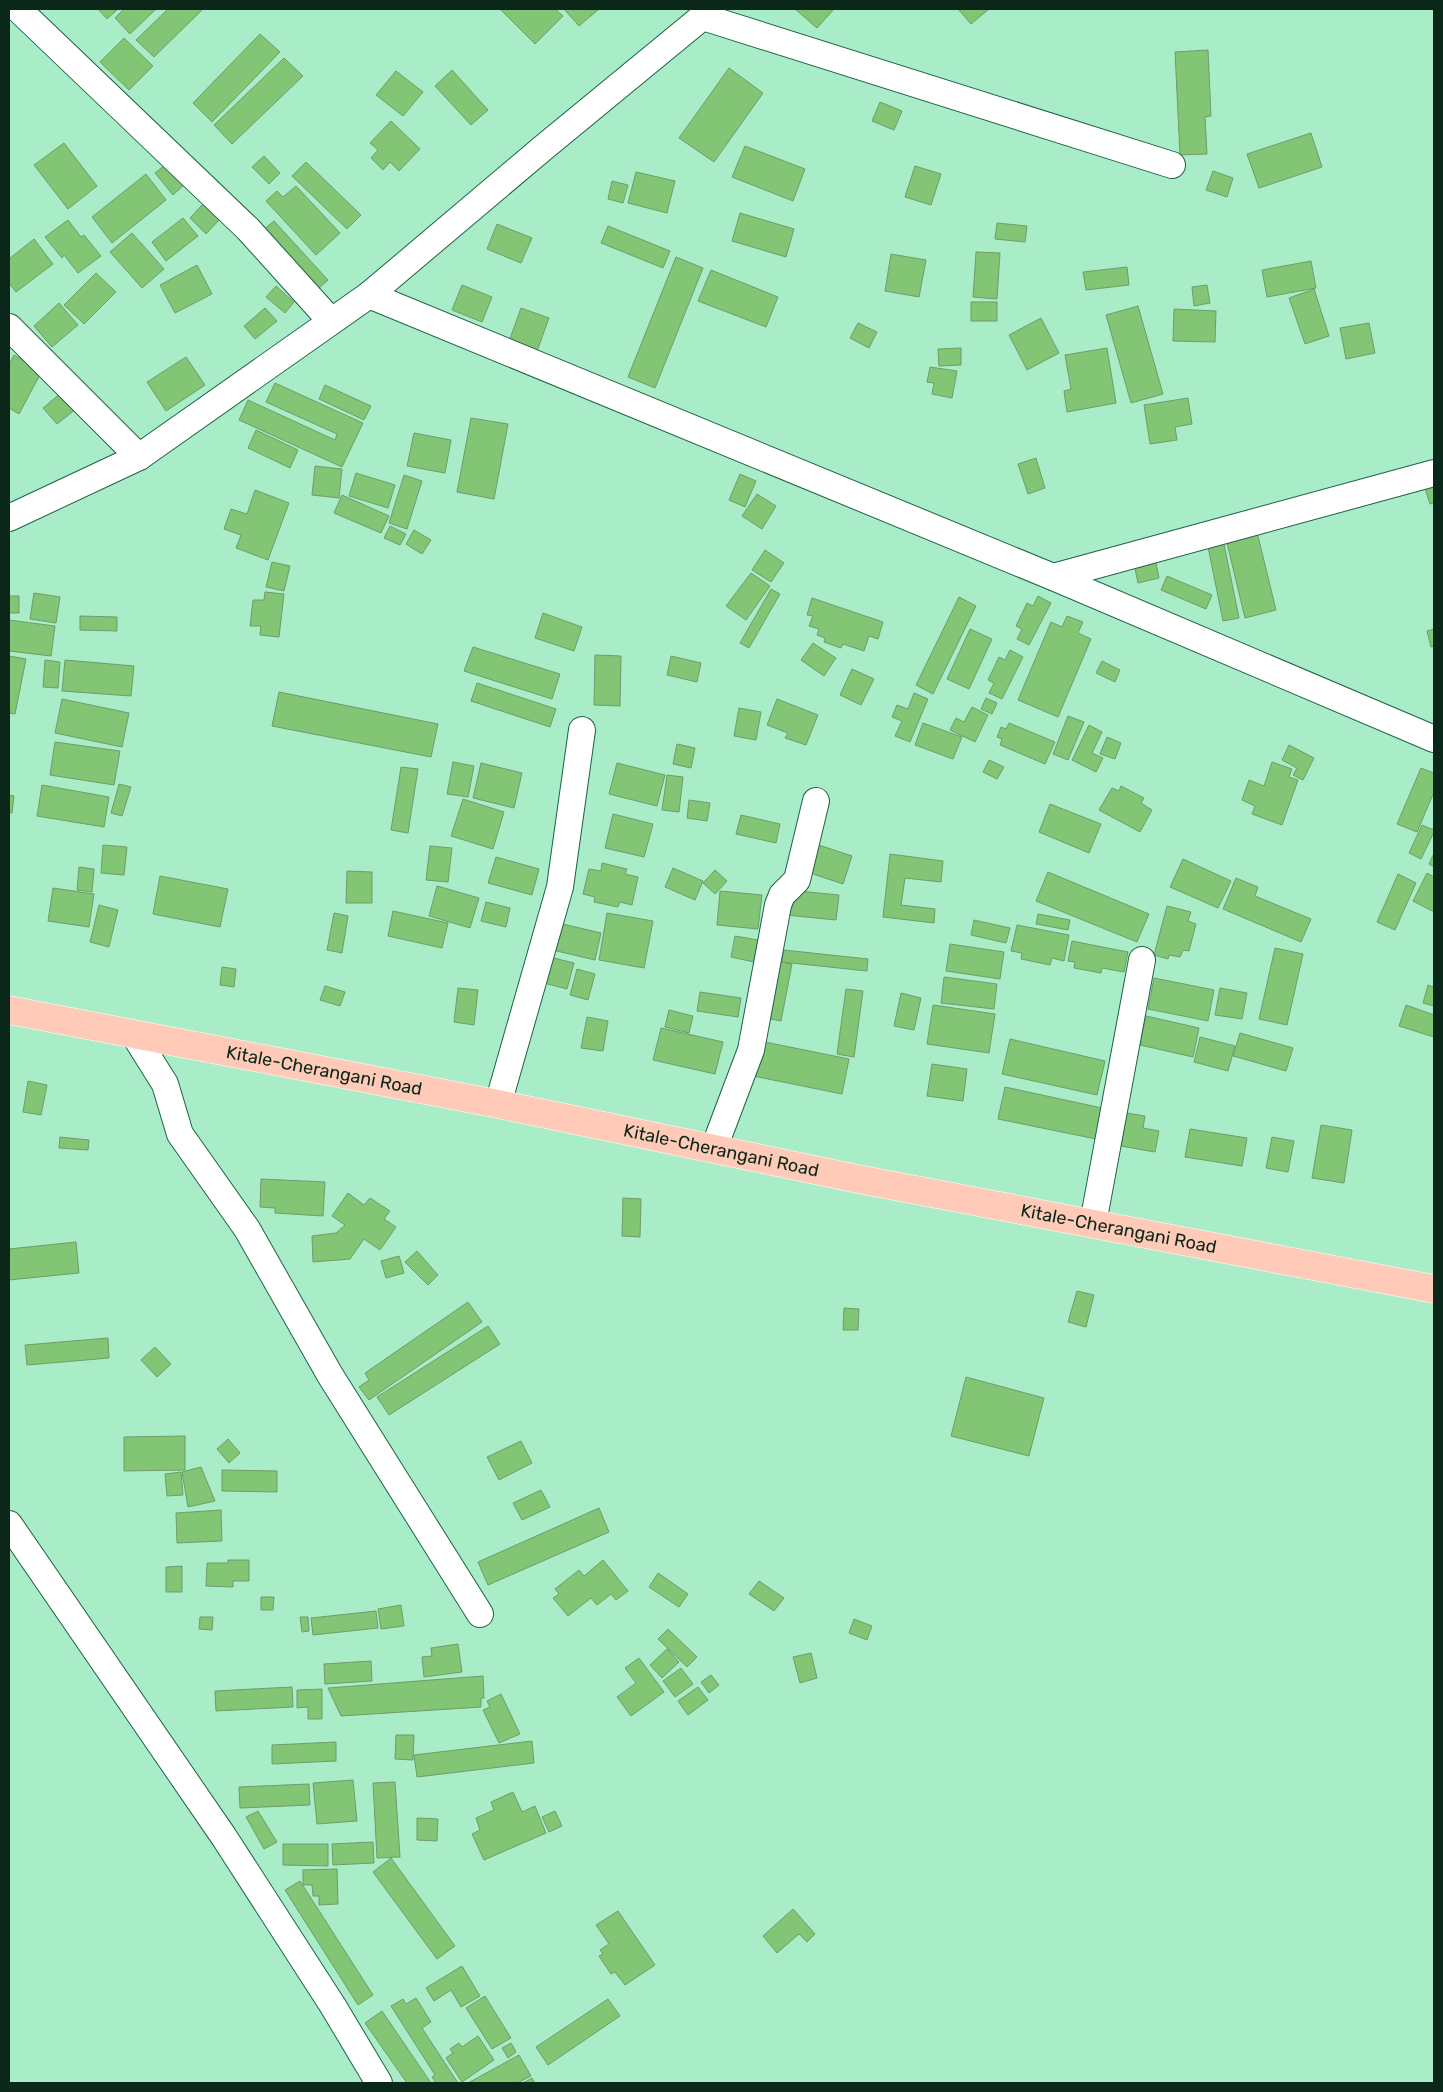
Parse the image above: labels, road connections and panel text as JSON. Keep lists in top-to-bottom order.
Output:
{
  "streets": {
    "main road": ["Kitale-Cherangani Road"]
  }
}
